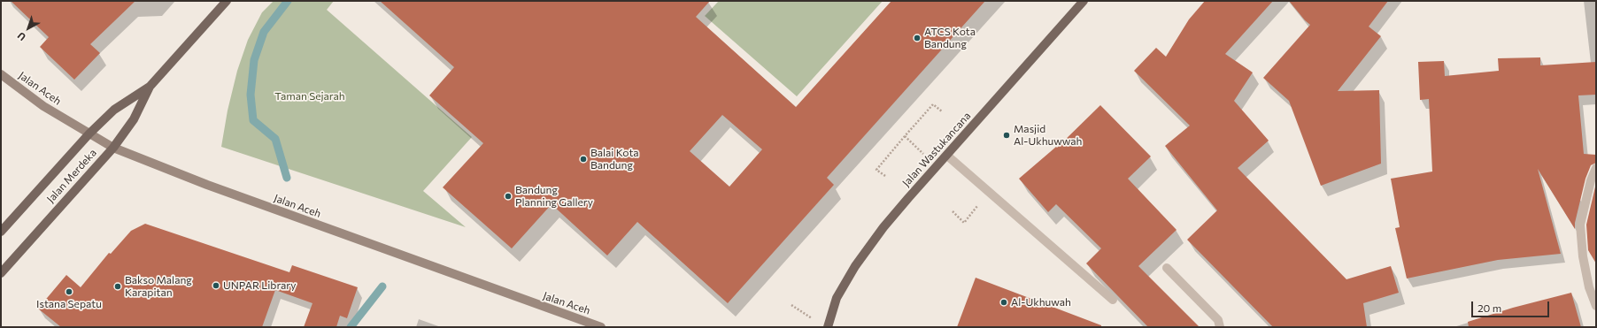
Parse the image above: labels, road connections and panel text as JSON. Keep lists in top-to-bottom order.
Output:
{
  "streets": {
    "main road": ["Jalan Aceh", "Jalan Wastukancana", "Jalan Merdeka"]
  },
  "crossings": [
    ["Jalan Aceh", "Jalan Merdeka"]
  ],
  "parks": ["Taman Sejarah"],
  "places": [
    "ATCS Kota Bandung",
    "Masjid Al-Ukhuwwah",
    "Balai Kota Bandung",
    "Bandung Planning Gallery",
    "UNPAR Library",
    "Bakso Malang Karapitan",
    "Istana Sepatu",
    "Al-Ukhuwah"
  ],
  "scale_bar": "20 m",
  "north": "bottom left"
}
